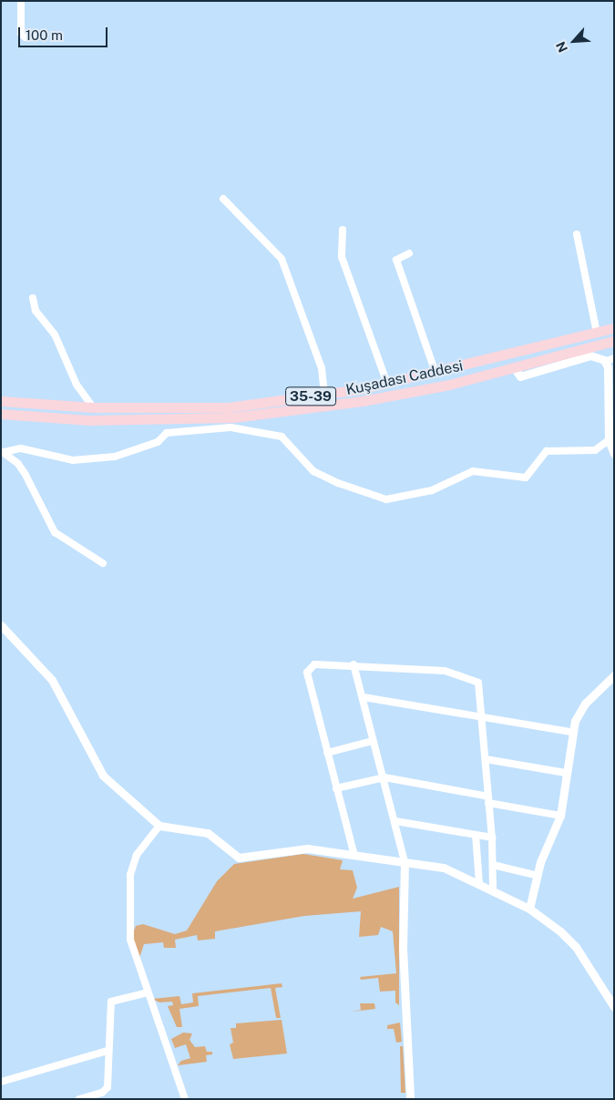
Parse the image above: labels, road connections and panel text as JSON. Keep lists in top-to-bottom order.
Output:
{
  "streets": {
    "main road": ["Kuşadası Caddesi", "35-39"]
  },
  "scale_bar": "100 m",
  "north": "bottom left"
}
